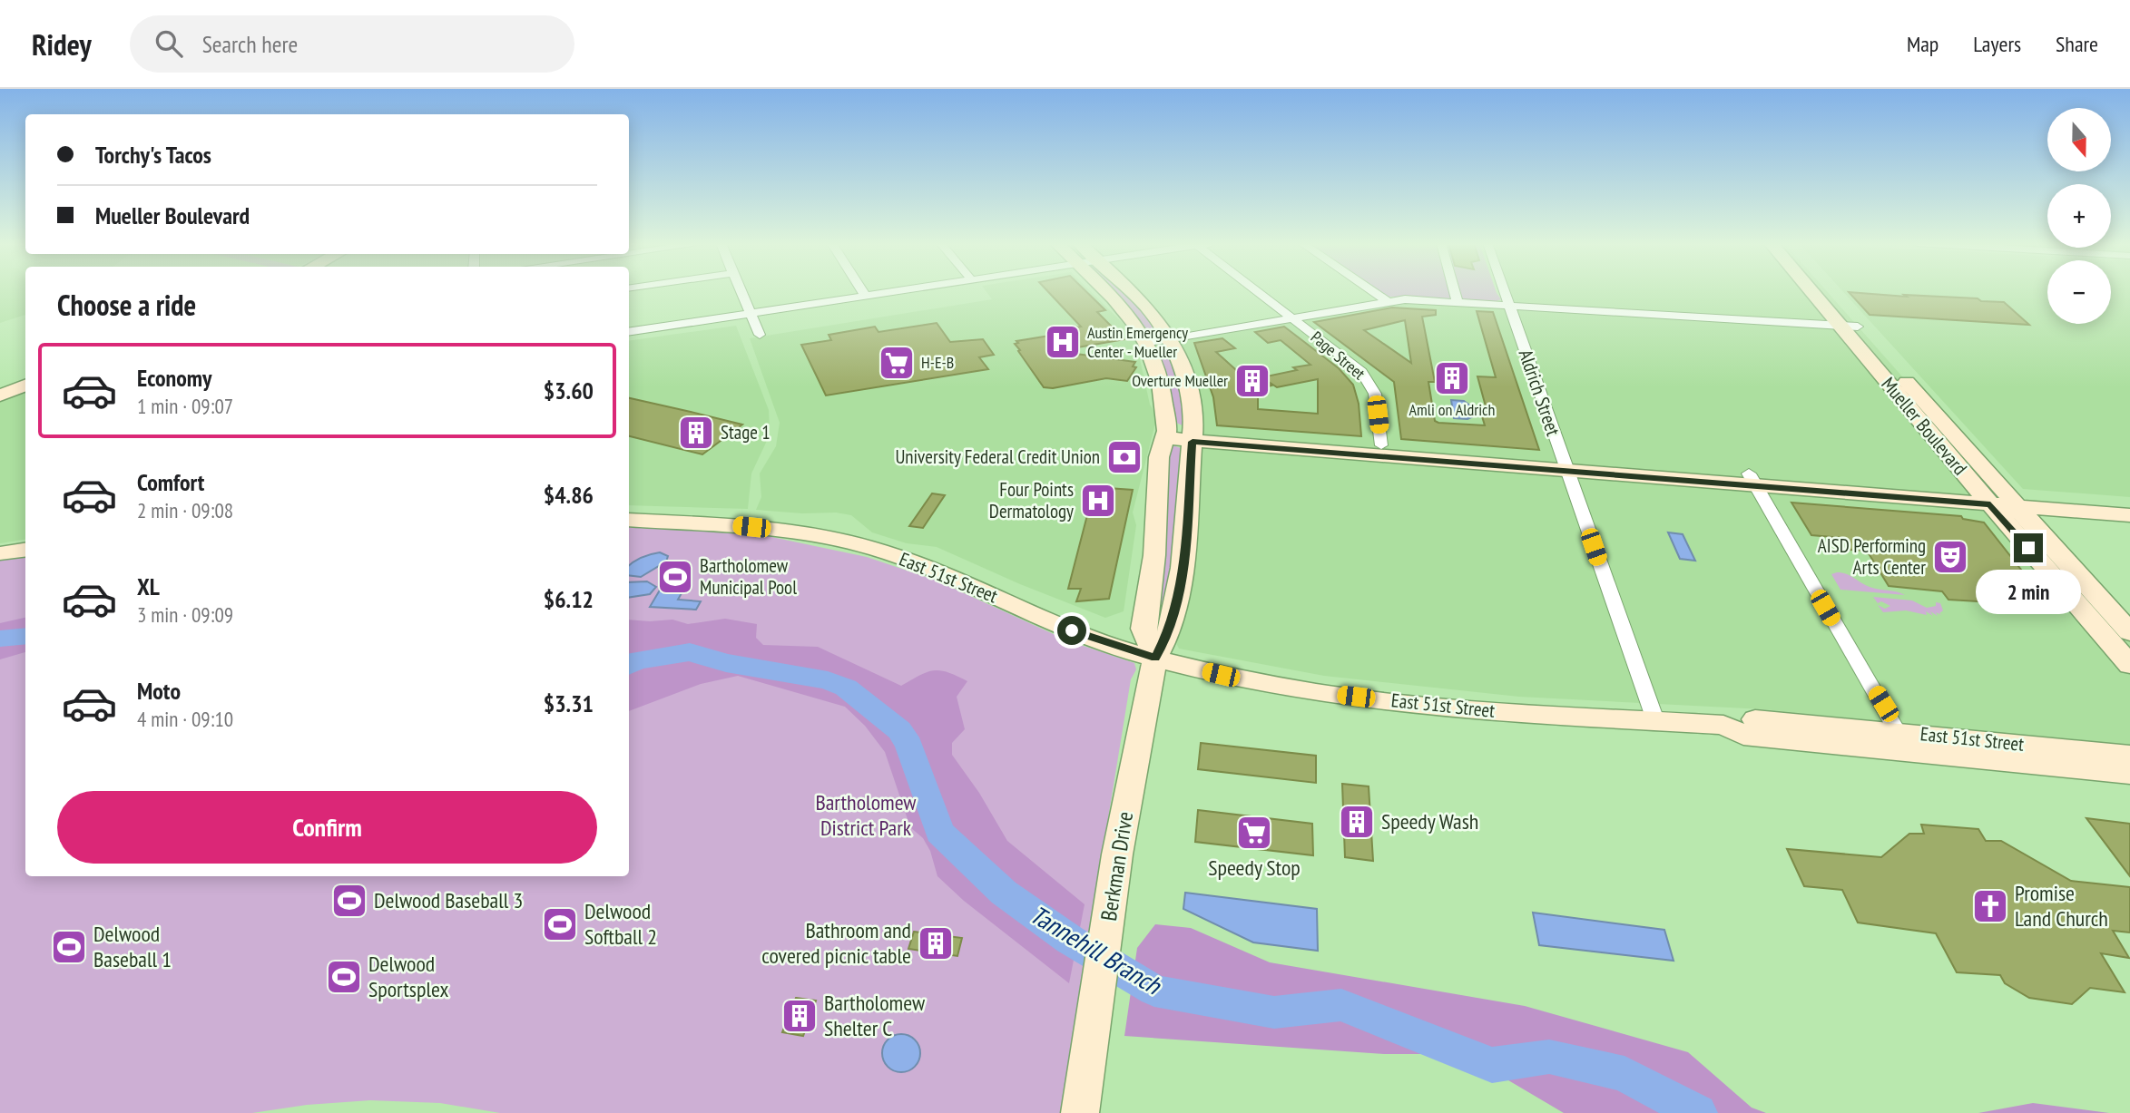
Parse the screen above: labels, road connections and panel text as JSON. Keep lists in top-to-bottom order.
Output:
{
  "streets": {
    "street": [
      "Page Street",
      "Aldrich Street",
      "Mueller Boulevard",
      "East 51st Street",
      "Berkman Drive"
    ]
  },
  "crossings": [
    ["Aldrich Street", "East 51st Street"],
    ["East 51st Street", "Berkman Drive"]
  ],
  "water": ["Tannehill Branch"],
  "parks": ["Bartholomew District Park"],
  "places": {
    "hospital": ["Austin Emergency Center - Mueller", "Four Points Dermatology"],
    "supermarket": ["H-E-B", "Speedy Stop"],
    "building": [
      "Amli on Aldrich",
      "Overture Mueller",
      "Stage 1",
      "Speedy Wash",
      "Bathroom and covered picnic table",
      "Bartholomew Shelter C"
    ],
    "bank": ["University Federal Credit Union"],
    "theatre": ["AISD Performing Arts Center"],
    "sports": [
      "Bartholomew Municipal Pool",
      "Delwood Baseball 3",
      "Delwood Softball 2",
      "Delwood Baseball 1",
      "Delwood Sportsplex"
    ],
    "church": ["Promise Land Church"]
  },
  "north": "bottom",
  "page": {
    "header": "Ridey",
    "search": "Search here",
    "nav": ["Map", "Layers", "Share"],
    "map_buttons": ["+", "−"],
    "banner": ["Torchy's Tacos", "Mueller Boulevard"],
    "heading": "Choose a ride",
    "list": [
      {
        "name": "Economy",
        "note": "1 min · 09:07",
        "value": "$3.60"
      },
      {
        "name": "Comfort",
        "note": "2 min · 09:08",
        "value": "$4.86"
      },
      {
        "name": "XL",
        "note": "3 min · 09:09",
        "value": "$6.12"
      },
      {
        "name": "Moto",
        "note": "4 min · 09:10",
        "value": "$3.31"
      }
    ],
    "bubble": "2 min",
    "buttons": "Confirm"
  }
}
